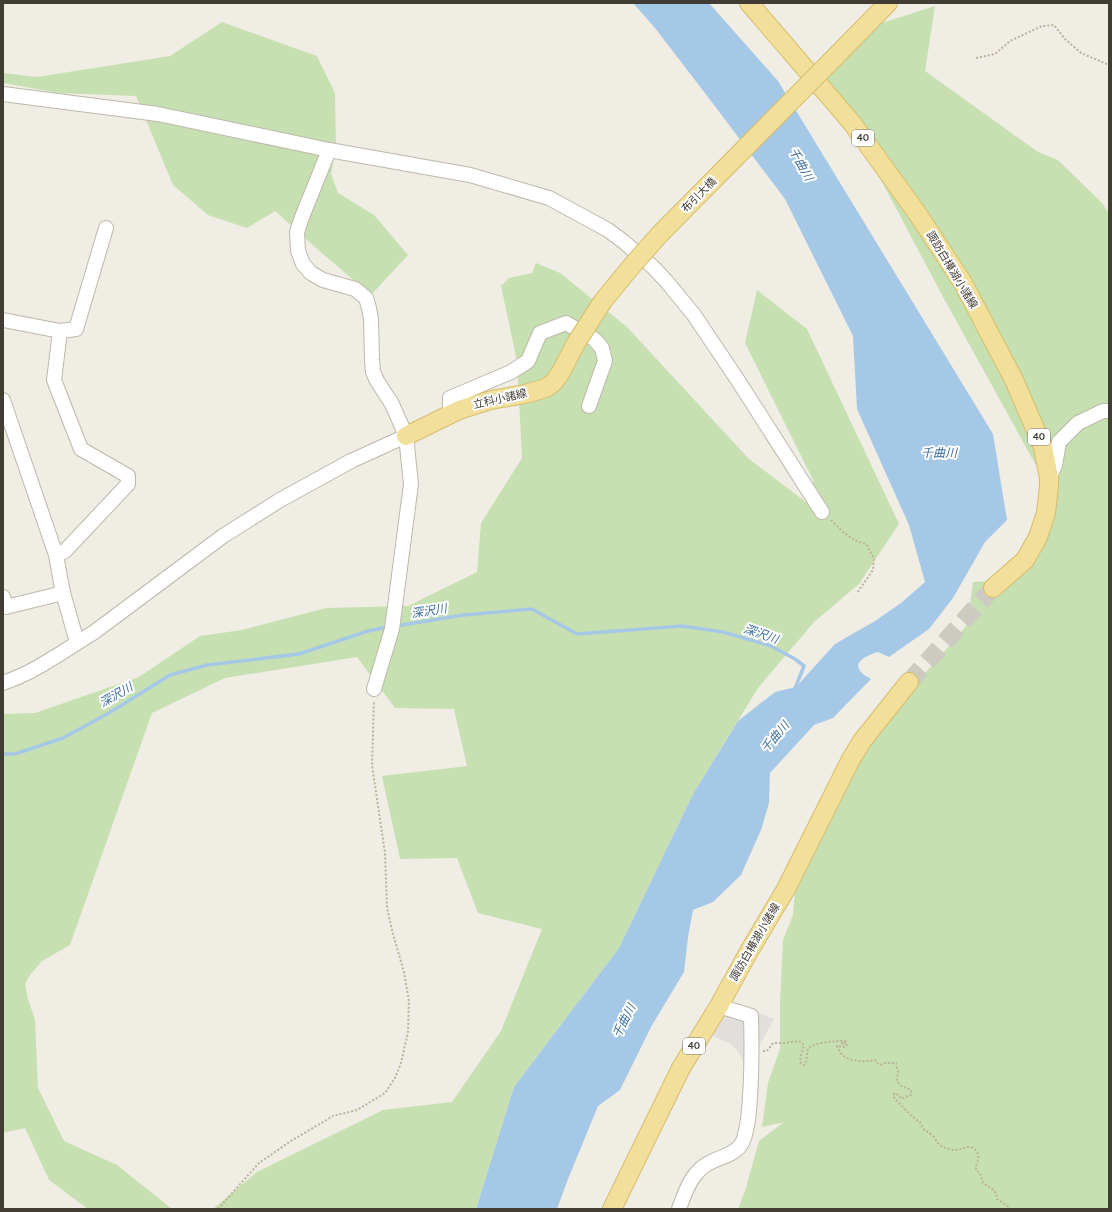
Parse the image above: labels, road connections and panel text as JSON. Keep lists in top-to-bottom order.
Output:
{
  "streets": {
    "main road": [
      "40",
      "布引大橋",
      "諏訪白樺湖小諸線",
      "立科小諸線"
    ]
  },
  "crossings": [
    ["布引大橋", "立科小諸線"]
  ],
  "water": ["千曲川", "深沢川"]
}
